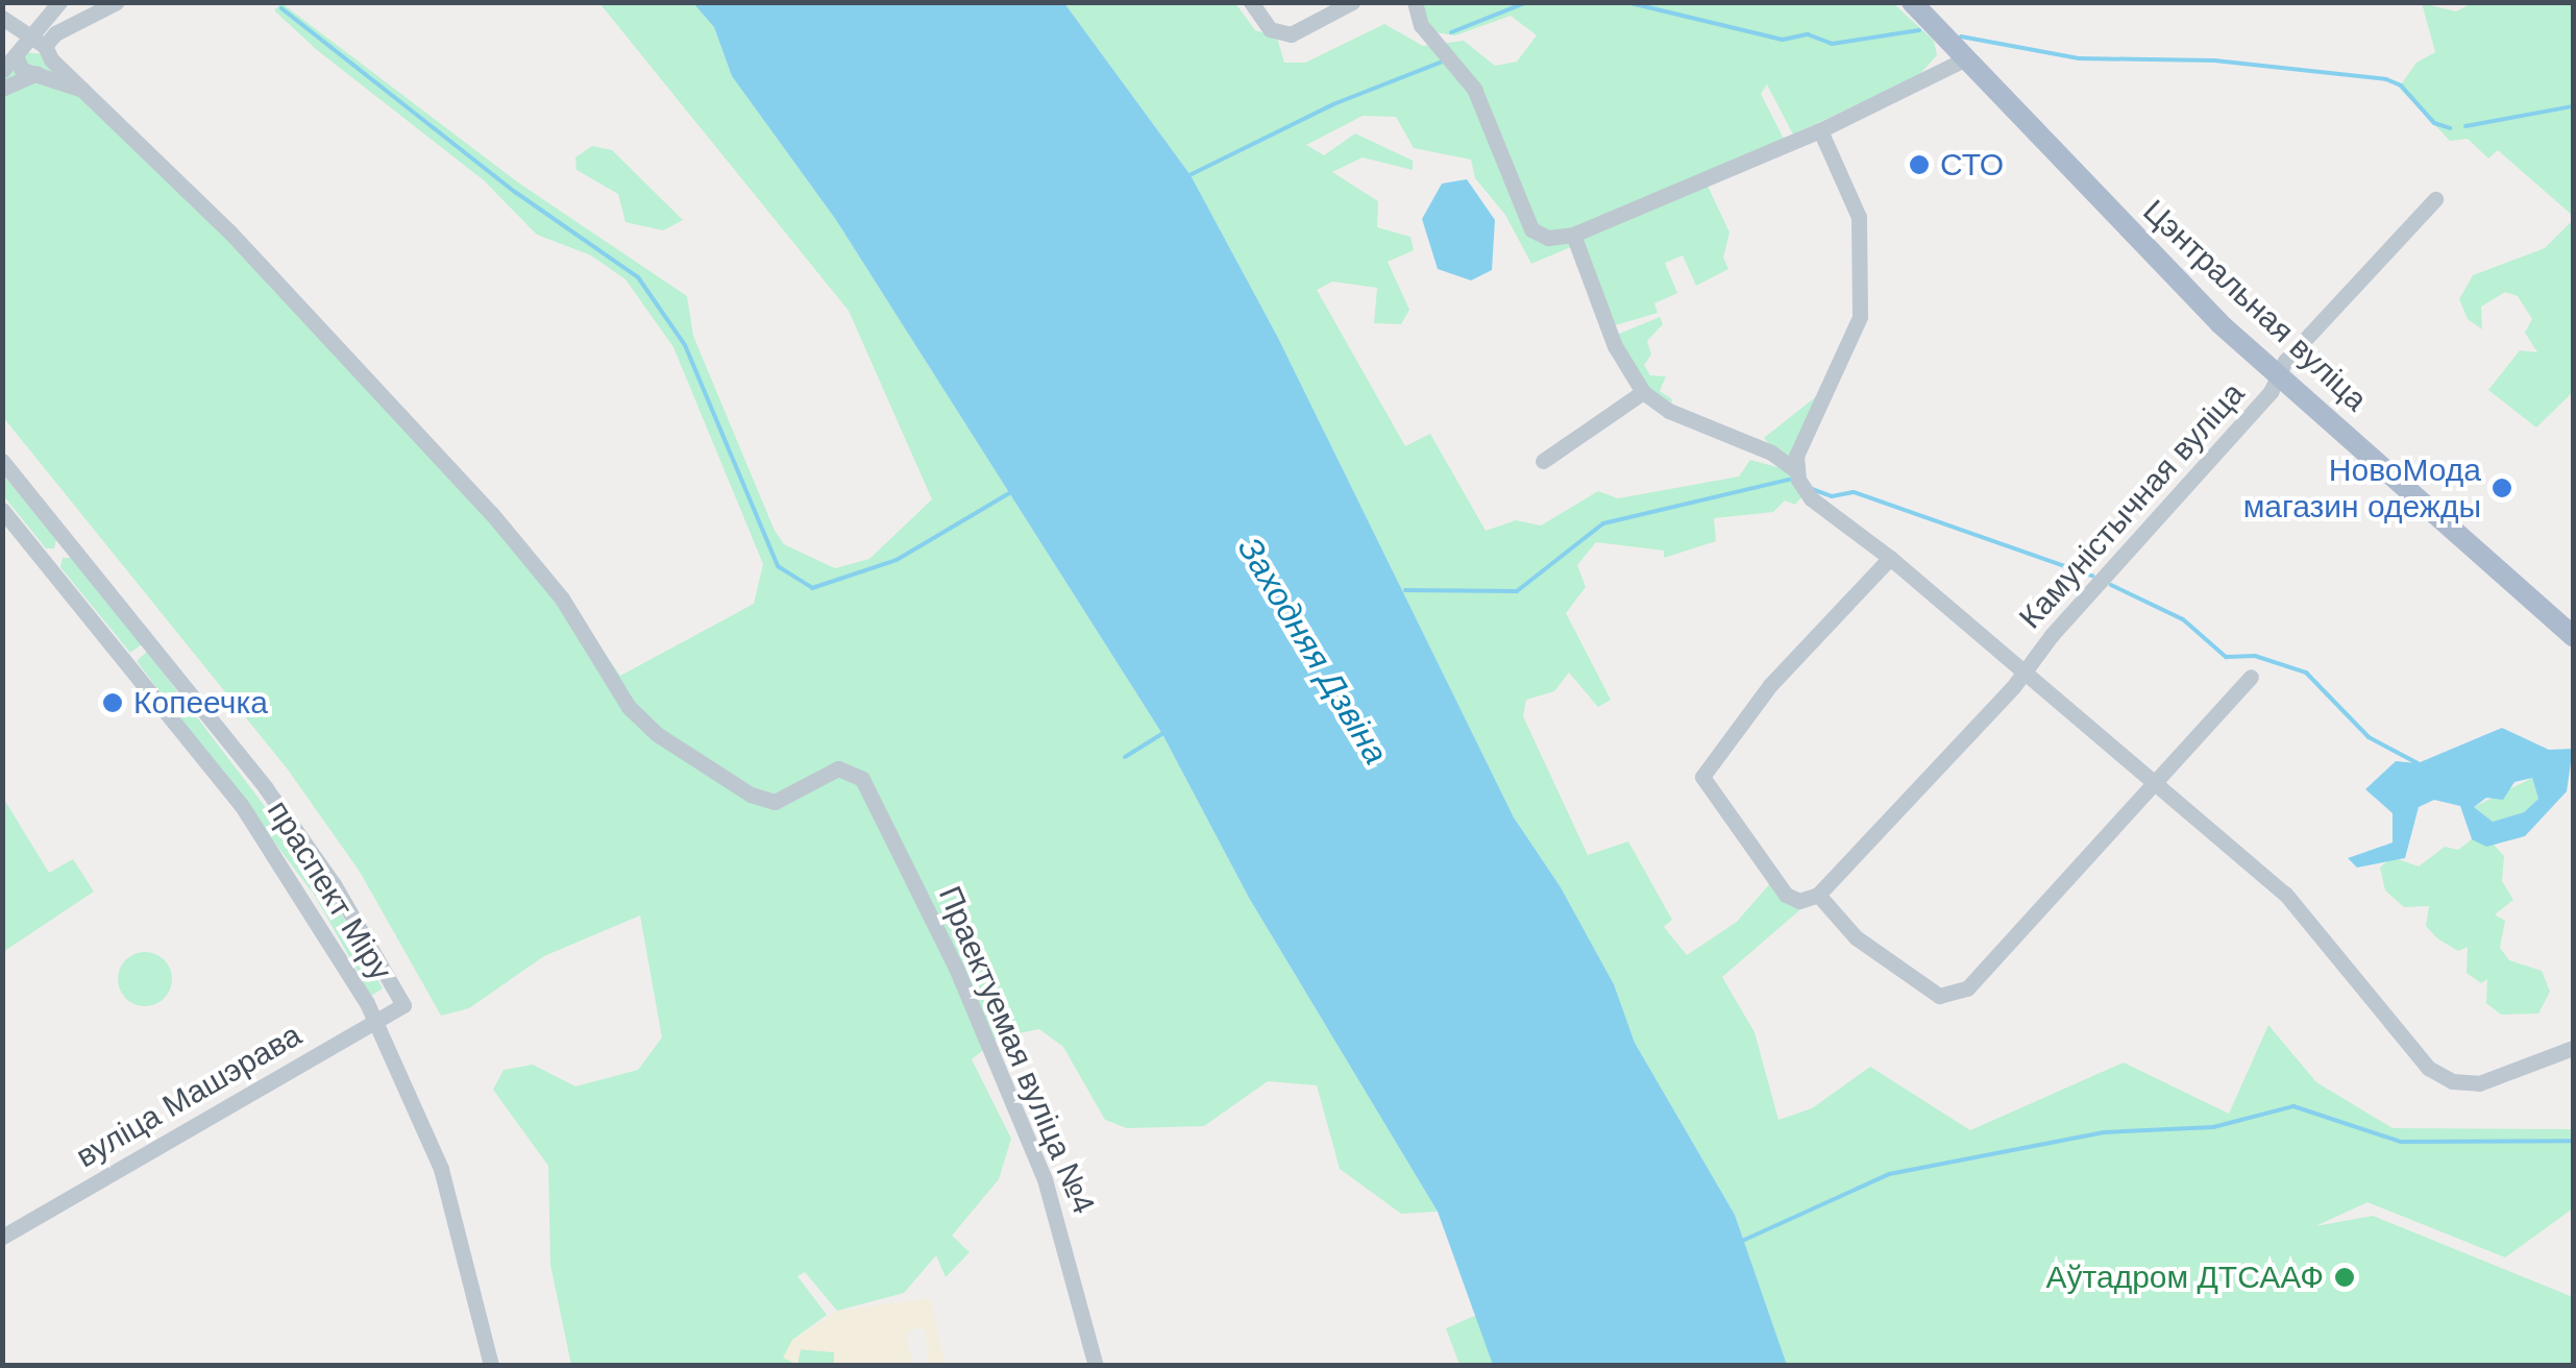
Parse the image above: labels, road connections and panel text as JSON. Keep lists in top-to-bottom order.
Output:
{
  "streets": {
    "main road": ["Цэнтральная вуліца"],
    "street": [
      "Камуністычная вуліца",
      "праспект Міру",
      "Праектуемая вуліца №4",
      "вуліца Машэрава"
    ]
  },
  "crossings": [
    ["Цэнтральная вуліца", "Камуністычная вуліца"],
    ["праспект Міру", "вуліца Машэрава"]
  ],
  "water": ["Заходняя Дзвіна"],
  "places": [
    "СТО",
    "НовоМода магазин одежды",
    "Копеечка",
    "Аўтадром ДТСААФ"
  ]
}
